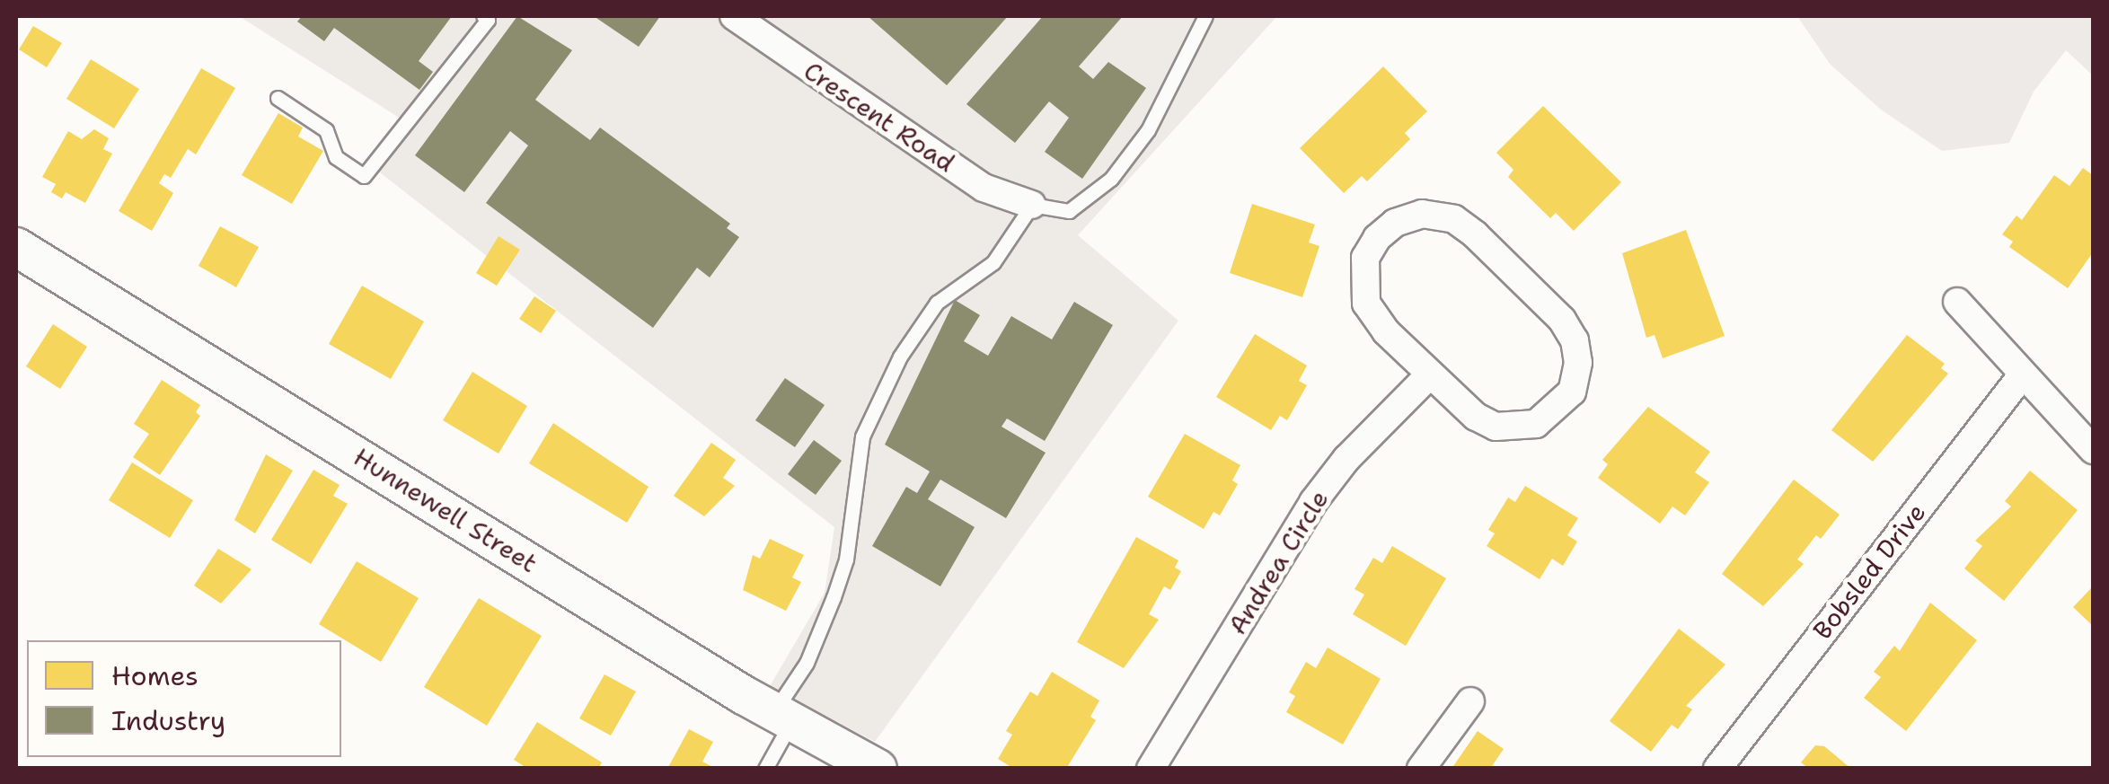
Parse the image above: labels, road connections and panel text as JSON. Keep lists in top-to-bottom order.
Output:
{
  "streets": {
    "main road": ["Hunnewell Street"],
    "street": ["Crescent Road", "Andrea Circle", "Bobsled Drive"]
  },
  "legend": ["Homes", "Industry"]
}
